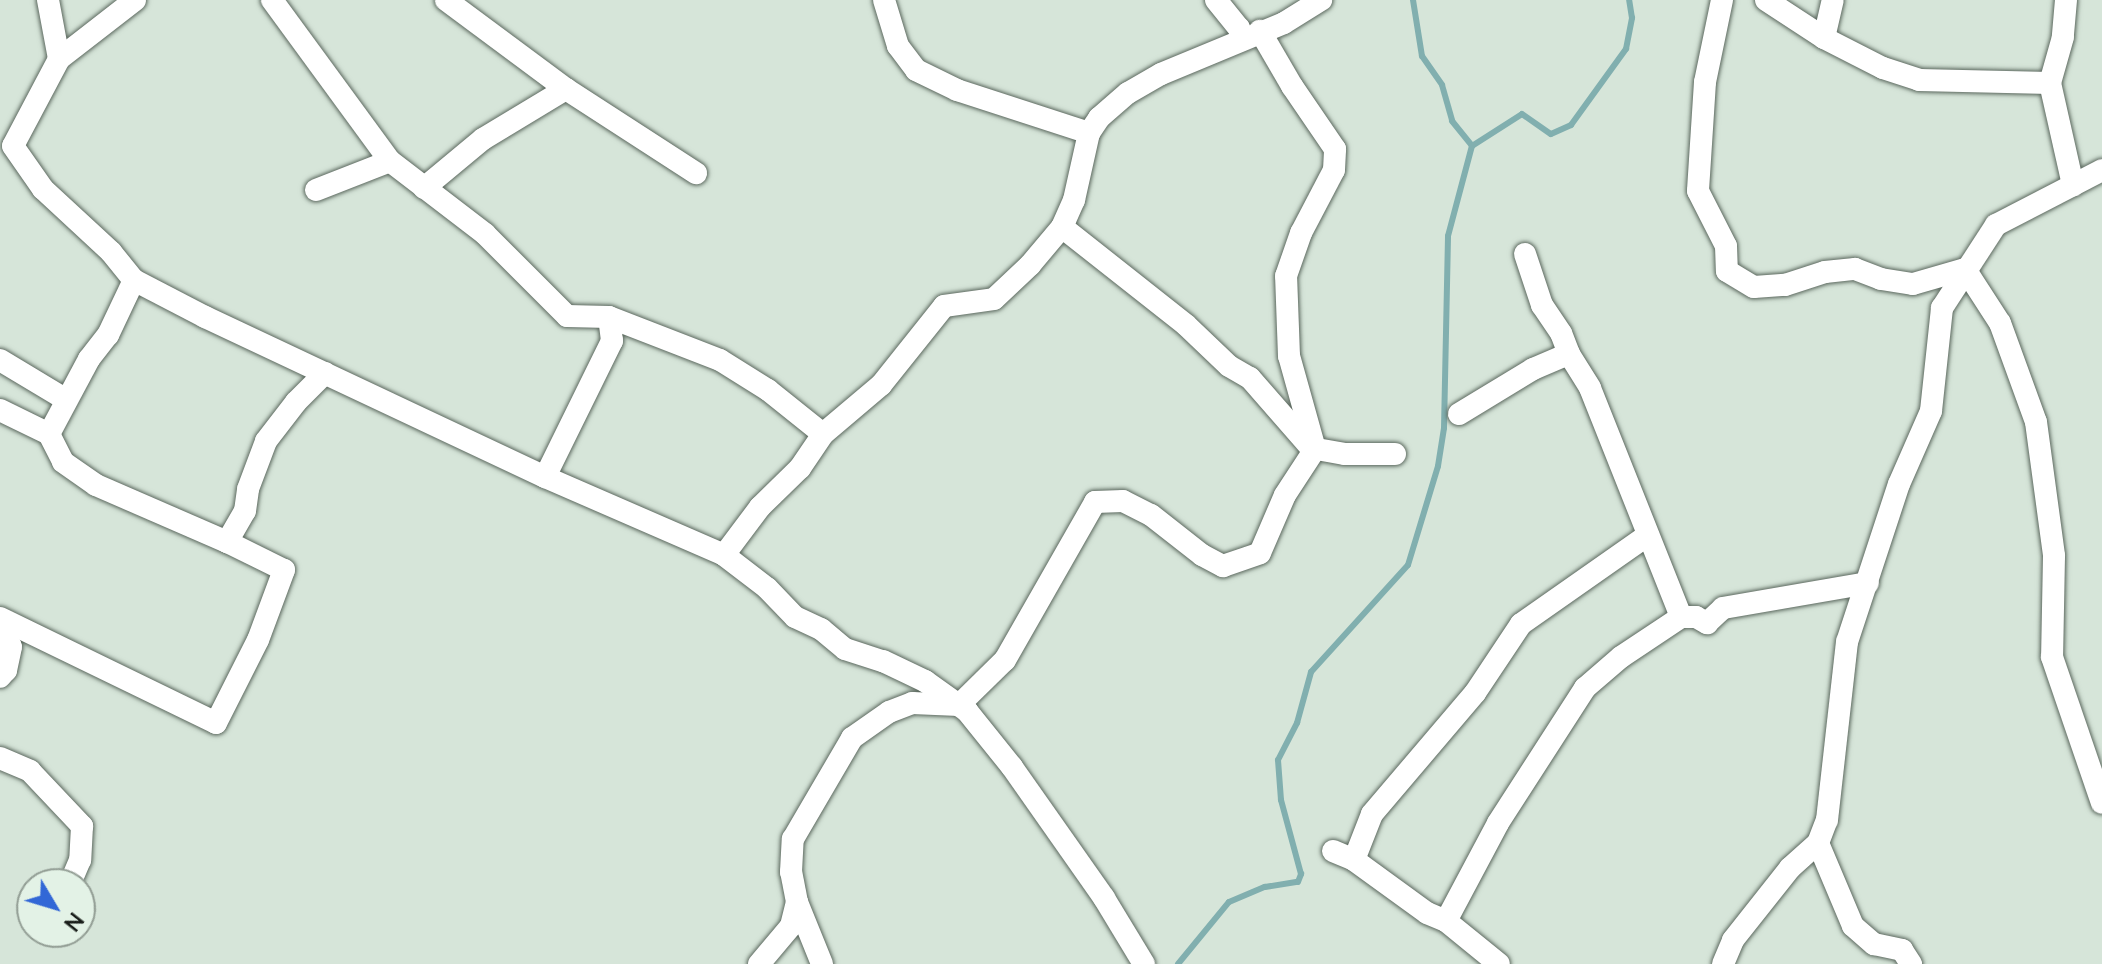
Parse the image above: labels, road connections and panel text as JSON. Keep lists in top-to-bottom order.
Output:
{
  "north": "bottom right"
}
